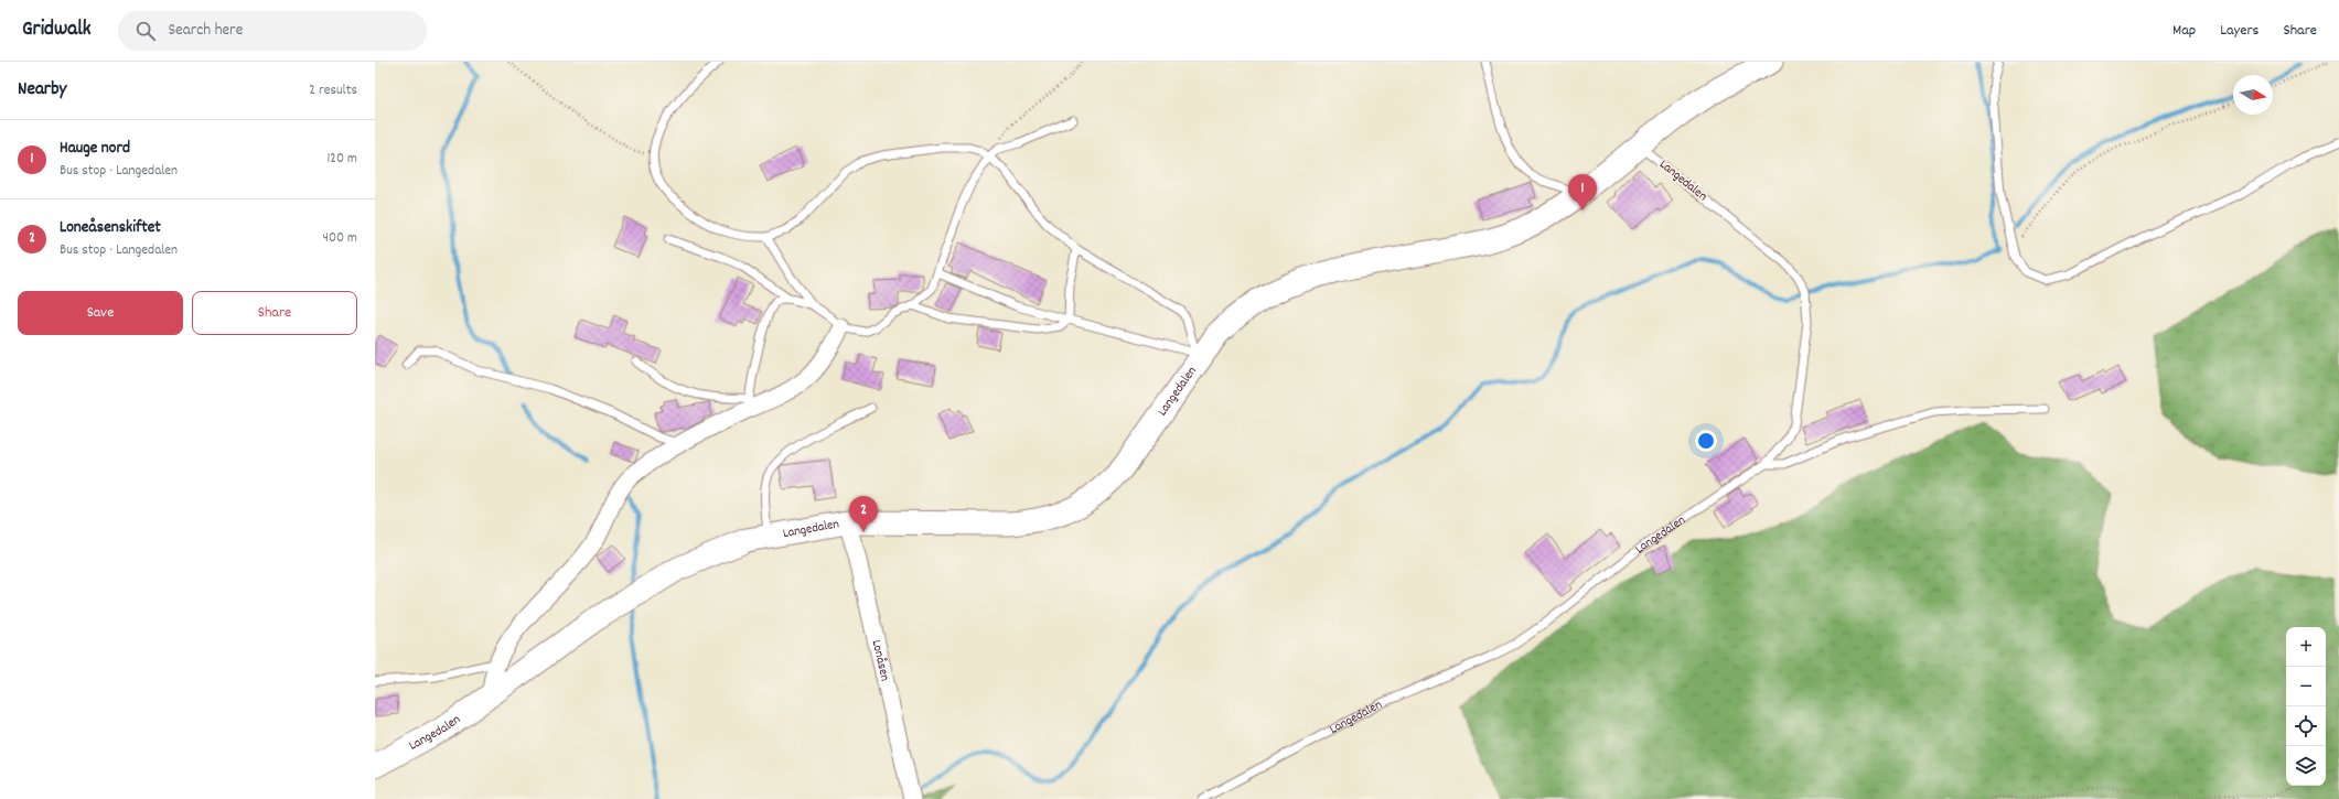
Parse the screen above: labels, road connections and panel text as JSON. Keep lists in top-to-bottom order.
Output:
{
  "streets": {
    "main road": ["Langedalen"],
    "street": ["Lonåsen"]
  },
  "crossings": [
    ["Langedalen", "Lonåsen"]
  ],
  "north": "right",
  "page": {
    "header": "Gridwalk",
    "search": "Search here",
    "nav": ["Map", "Layers", "Share"],
    "heading": ["Nearby", "2 results"],
    "list": [
      {
        "mark": "1",
        "name": "Hauge nord",
        "note": "Bus stop · Langedalen",
        "value": "120 m"
      },
      {
        "mark": "2",
        "name": "Loneåsenskiftet",
        "note": "Bus stop · Langedalen",
        "value": "400 m"
      }
    ],
    "pins": ["1", "2"],
    "buttons": ["Save", "Share"],
    "map_buttons": ["+", "−"]
  }
}
